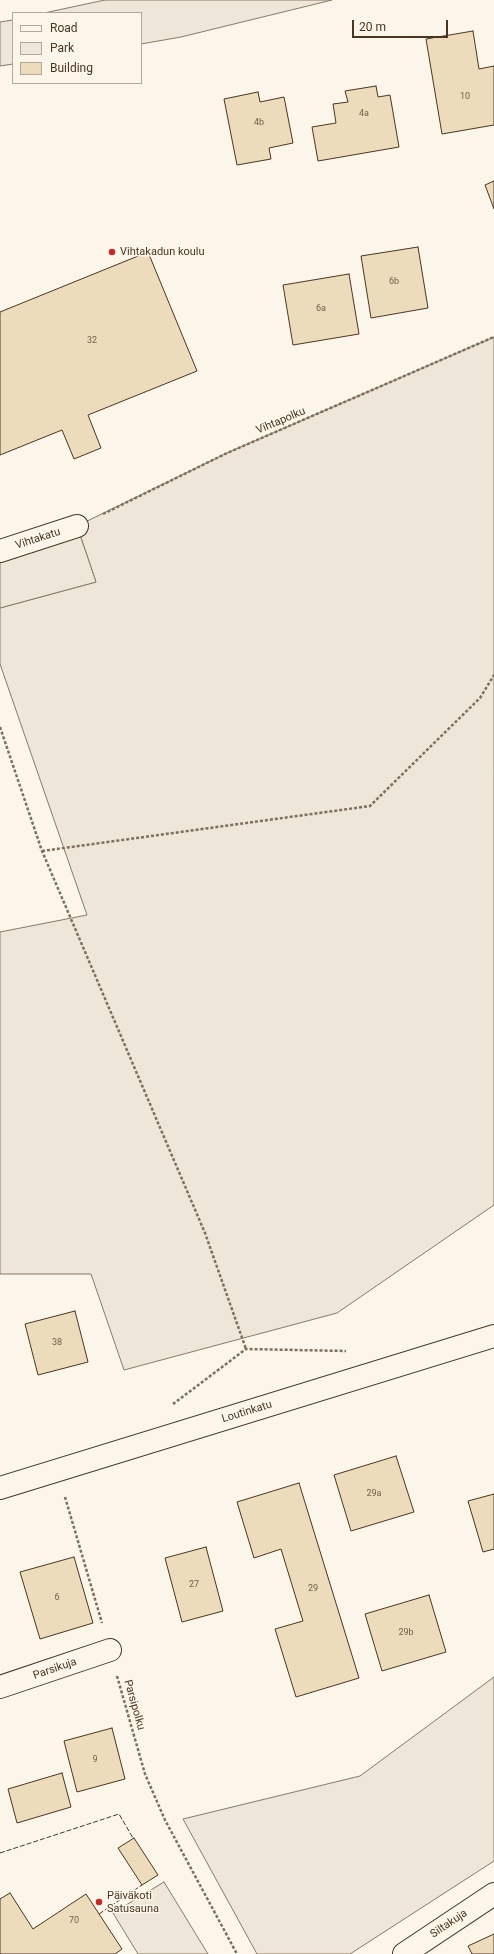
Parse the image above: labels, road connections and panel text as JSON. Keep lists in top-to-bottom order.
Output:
{
  "streets": {
    "street": [
      "Vihtakatu",
      "Loutinkatu",
      "Parsikuja",
      "Siltakuja"
    ],
    "path": ["Vihtapolku", "Parsipolku"]
  },
  "crossings": [
    ["Vihtapolku", "Vihtakatu"],
    ["Loutinkatu", "Parsipolku"],
    ["Parsikuja", "Parsipolku"]
  ],
  "places": ["Vihtakadun koulu", "Päiväkoti Satusauna"],
  "house_numbers": [
    "10",
    "4a",
    "4b",
    "6b",
    "6a",
    "32",
    "38",
    "29a",
    "27",
    "29",
    "6",
    "29b",
    "9",
    "70"
  ],
  "legend": ["Road", "Park", "Building"],
  "scale_bar": "20 m"
}
